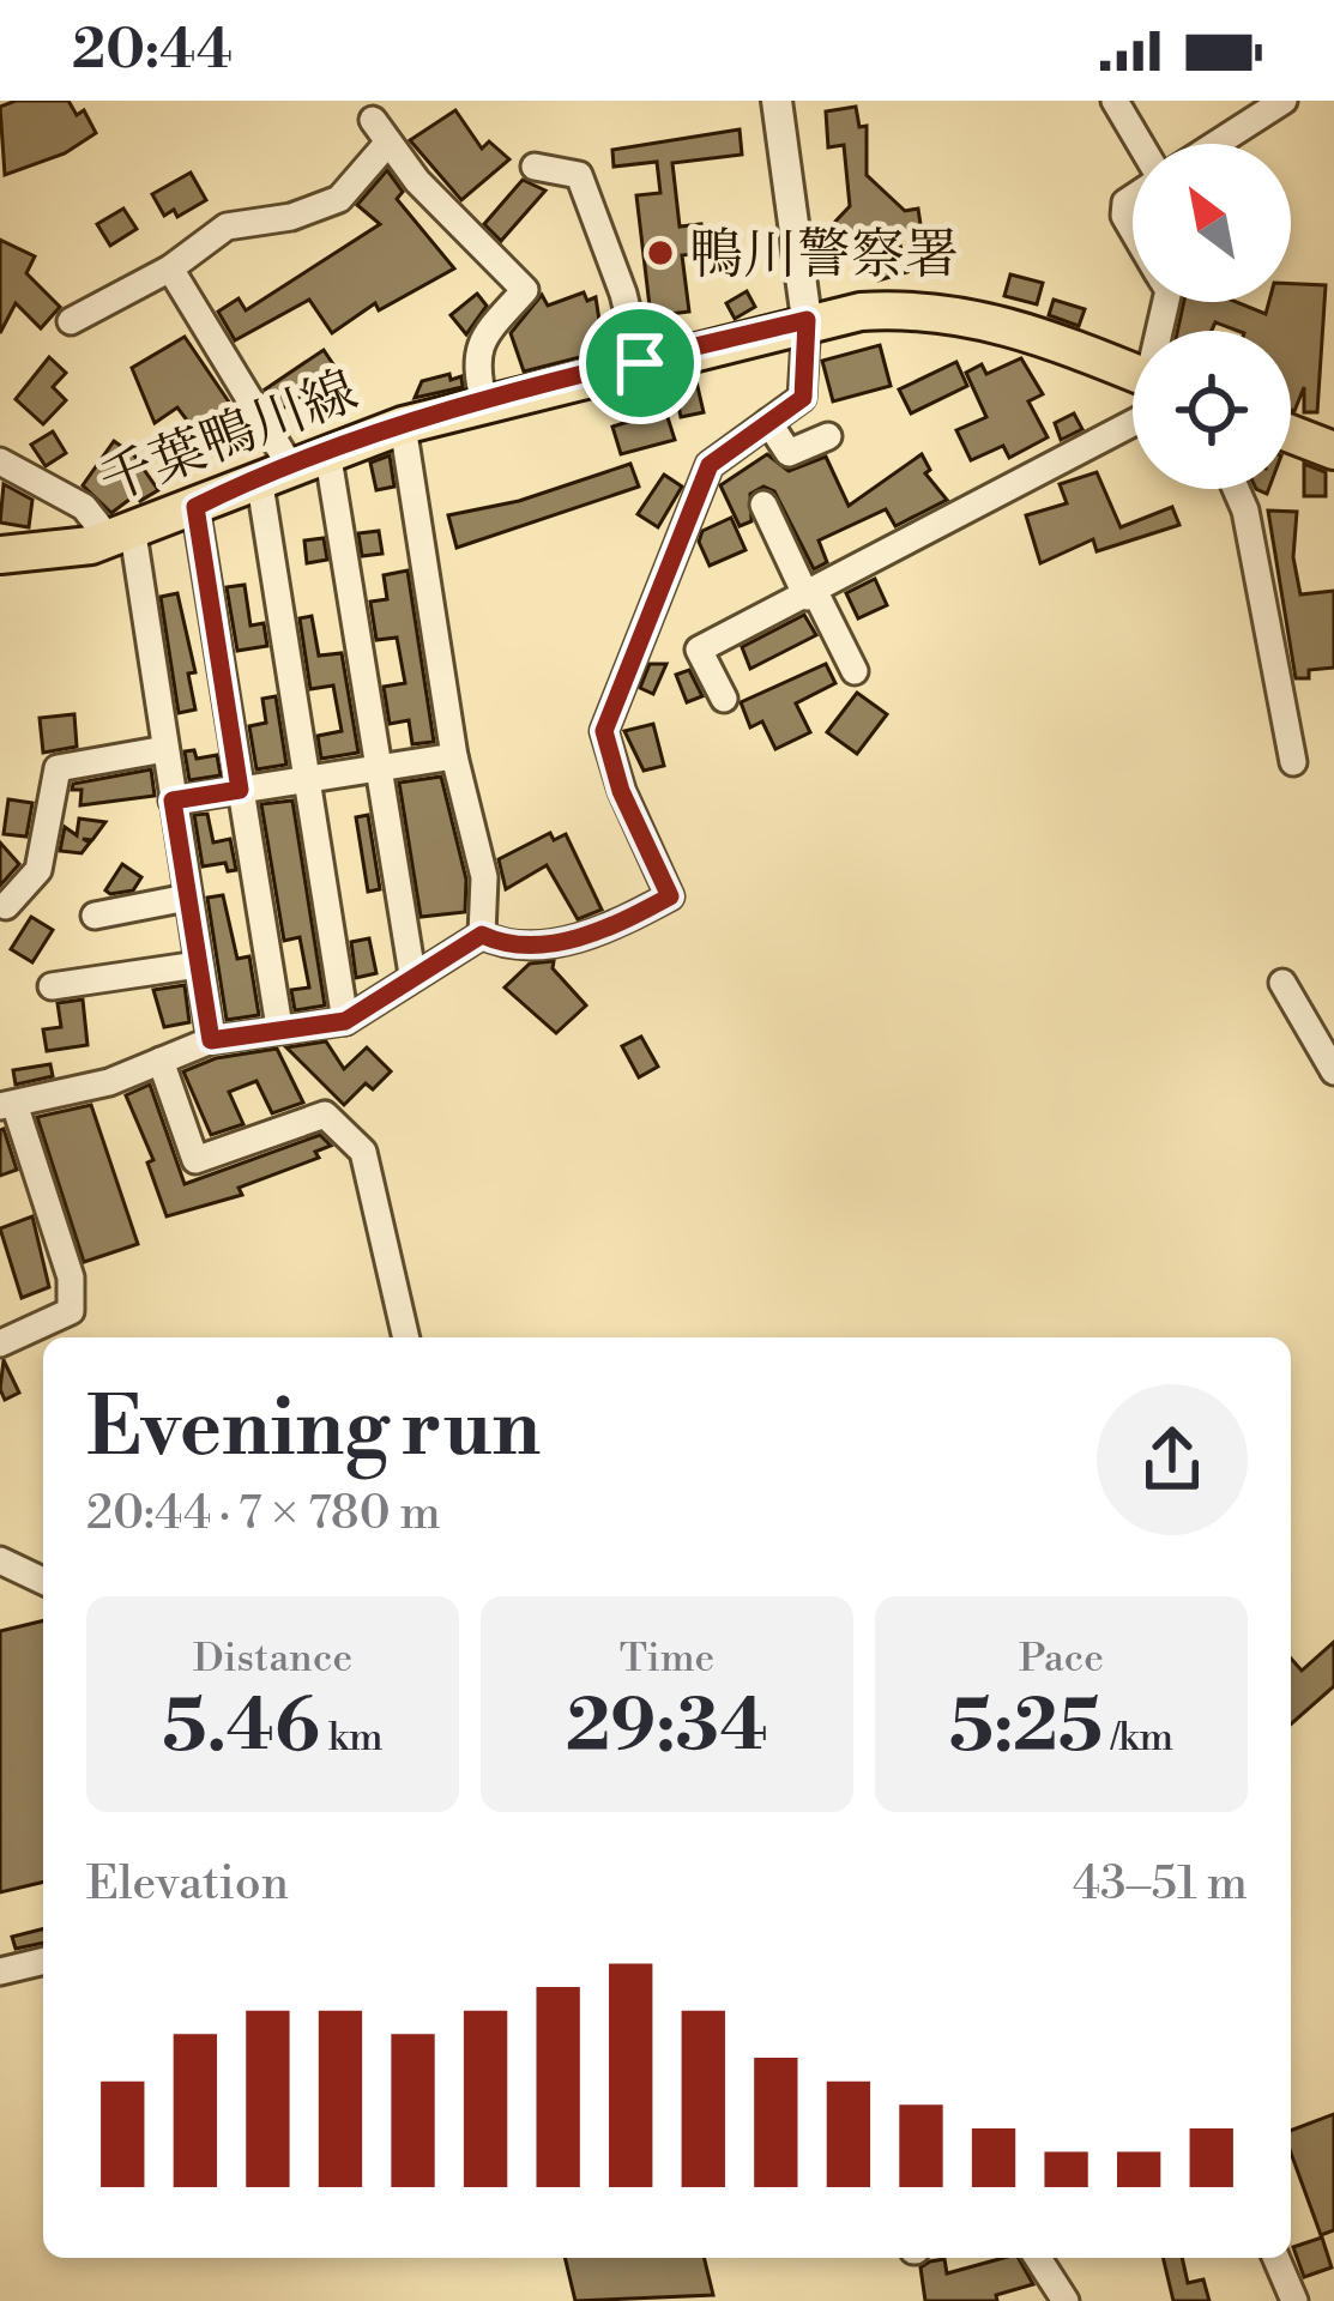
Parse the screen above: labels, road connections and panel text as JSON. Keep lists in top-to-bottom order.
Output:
{
  "streets": {
    "main road": ["千葉鴨川線"]
  },
  "places": ["鴨川警察署"],
  "north": "top left",
  "page": {
    "status": "20:44",
    "heading": ["Evening run", "20:44 · 7 × 780 m"],
    "stats": [
      ["Distance", "5.46 km"],
      ["Time", "29:34"],
      ["Pace", "5:25 /km"]
    ],
    "chart": ["Elevation", "43–51 m"]
  }
}
